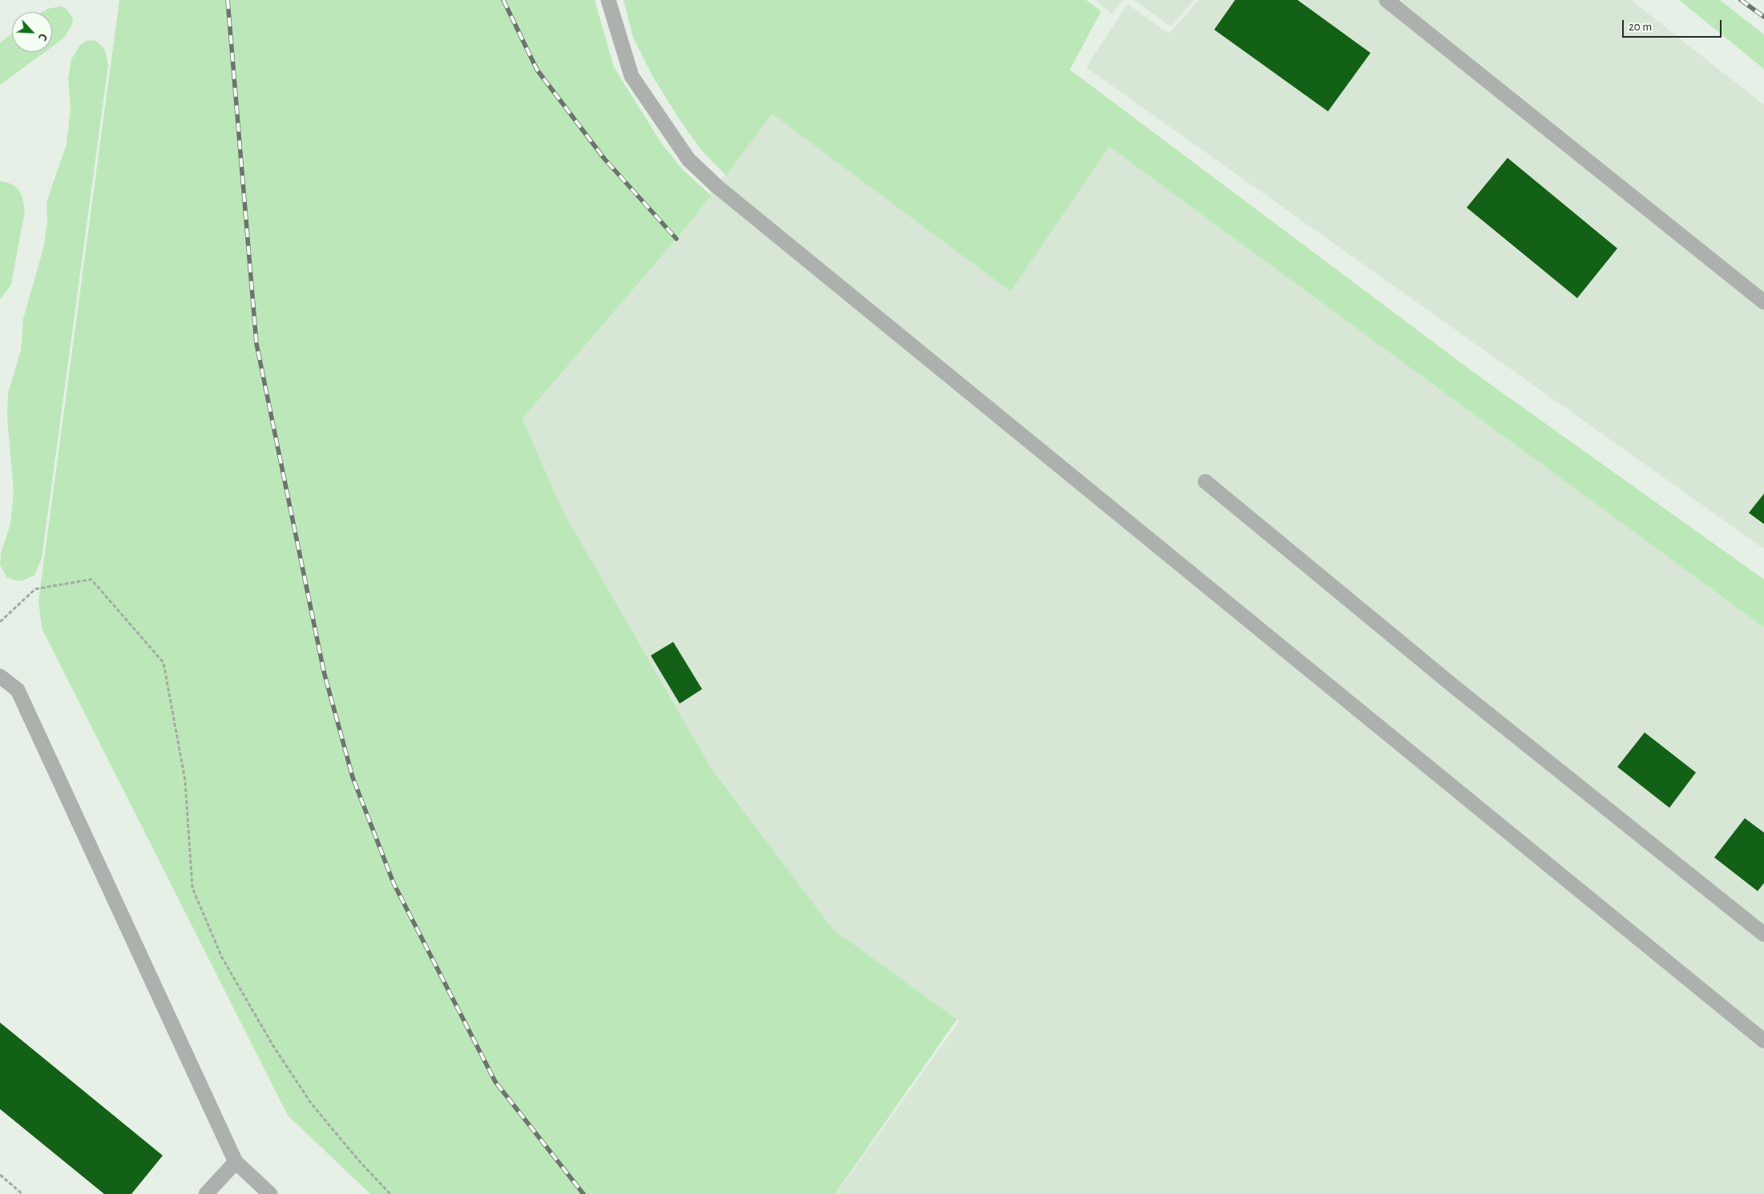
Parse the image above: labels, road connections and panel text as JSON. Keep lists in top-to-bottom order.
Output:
{
  "scale_bar": "20 m",
  "north": "bottom right"
}
